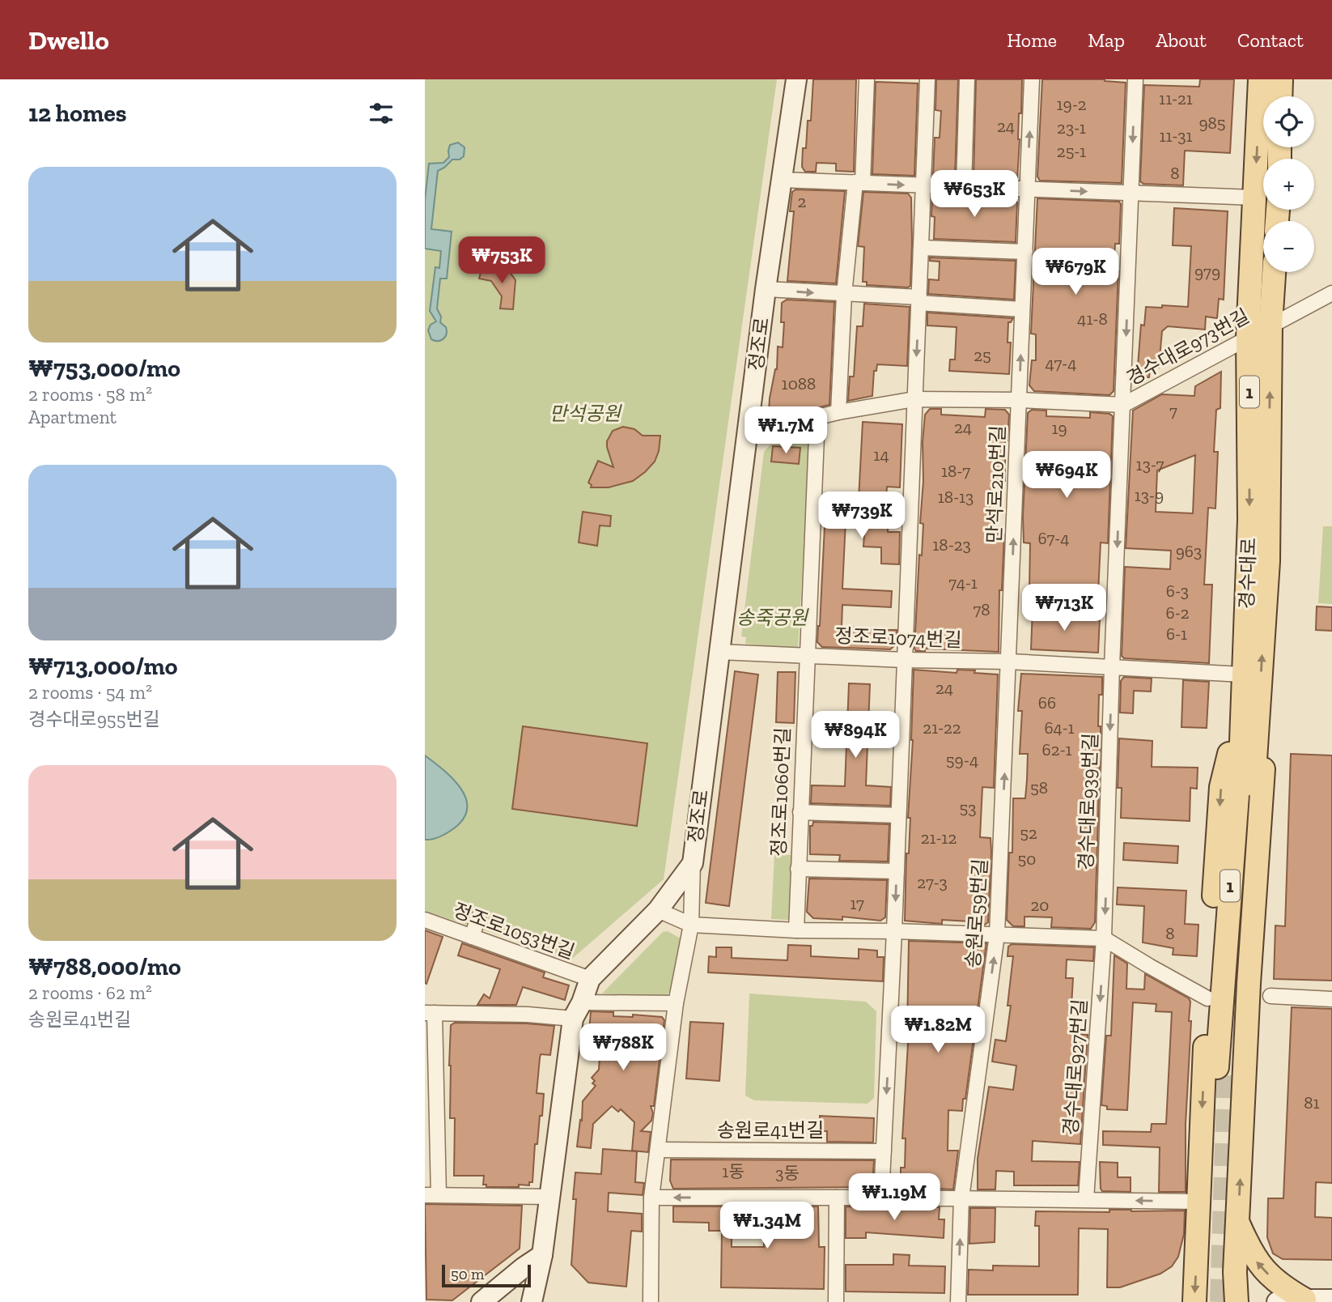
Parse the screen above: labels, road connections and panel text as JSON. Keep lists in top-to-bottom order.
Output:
{
  "streets": {
    "main road": ["1", "경수대로"],
    "street": [
      "정조로",
      "경수대로973번길",
      "만석로210번길",
      "정조로1074번길",
      "정조로1060번길",
      "경수대로939번길",
      "송원로59번길",
      "정조로1053번길",
      "경수대로927번길",
      "송원로41번길"
    ]
  },
  "crossings": [
    ["정조로", "경수대로973번길"],
    ["정조로", "정조로1074번길"],
    ["정조로", "정조로1053번길"],
    ["경수대로973번길", "만석로210번길"],
    ["경수대로973번길", "경수대로"],
    ["경수대로973번길", "정조로1074번길"],
    ["경수대로973번길", "정조로1060번길"],
    ["경수대로973번길", "경수대로939번길"],
    ["만석로210번길", "정조로1074번길"],
    ["만석로210번길", "송원로59번길"],
    ["경수대로", "정조로1074번길"],
    ["정조로1074번길", "정조로1060번길"],
    ["정조로1074번길", "경수대로939번길"],
    ["정조로1074번길", "송원로59번길"],
    ["경수대로939번길", "경수대로927번길"]
  ],
  "one_way": ["경수대로939번길", "경수대로927번길"],
  "parks": ["만석공원", "송죽공원"],
  "house_numbers": [
    "11-21",
    "19-2",
    "985",
    "24",
    "23-1",
    "11-31",
    "25-1",
    "8",
    "2",
    "979",
    "41-8",
    "25",
    "47-4",
    "1088",
    "7",
    "24",
    "19",
    "14",
    "13-7",
    "18-7",
    "13-9",
    "18-13",
    "67-4",
    "18-23",
    "963",
    "74-1",
    "6-3",
    "78",
    "6-2",
    "6-1",
    "24",
    "66",
    "21-22",
    "64-1",
    "62-1",
    "59-4",
    "58",
    "53",
    "52",
    "21-12",
    "50",
    "27-3",
    "17",
    "20",
    "8",
    "81",
    "1동",
    "3동"
  ],
  "scale_bar": "50 m",
  "page": {
    "header": "Dwello",
    "nav": [
      "Home",
      "Map",
      "About",
      "Contact"
    ],
    "heading": "12 homes",
    "map_buttons": ["+", "−"],
    "list": [
      {
        "name": "₩753,000/mo",
        "note": "2 rooms · 58 m² · Apartment"
      },
      {
        "name": "₩713,000/mo",
        "note": "2 rooms · 54 m² · 경수대로955번길"
      },
      {
        "name": "₩788,000/mo",
        "note": "2 rooms · 62 m² · 송원로41번길"
      }
    ],
    "price": [
      "₩653K",
      "₩753K",
      "₩679K",
      "₩1.7M",
      "₩694K",
      "₩739K",
      "₩713K",
      "₩894K",
      "₩1.82M",
      "₩788K",
      "₩1.19M",
      "₩1.34M"
    ],
    "scale": "50 m"
  }
}
